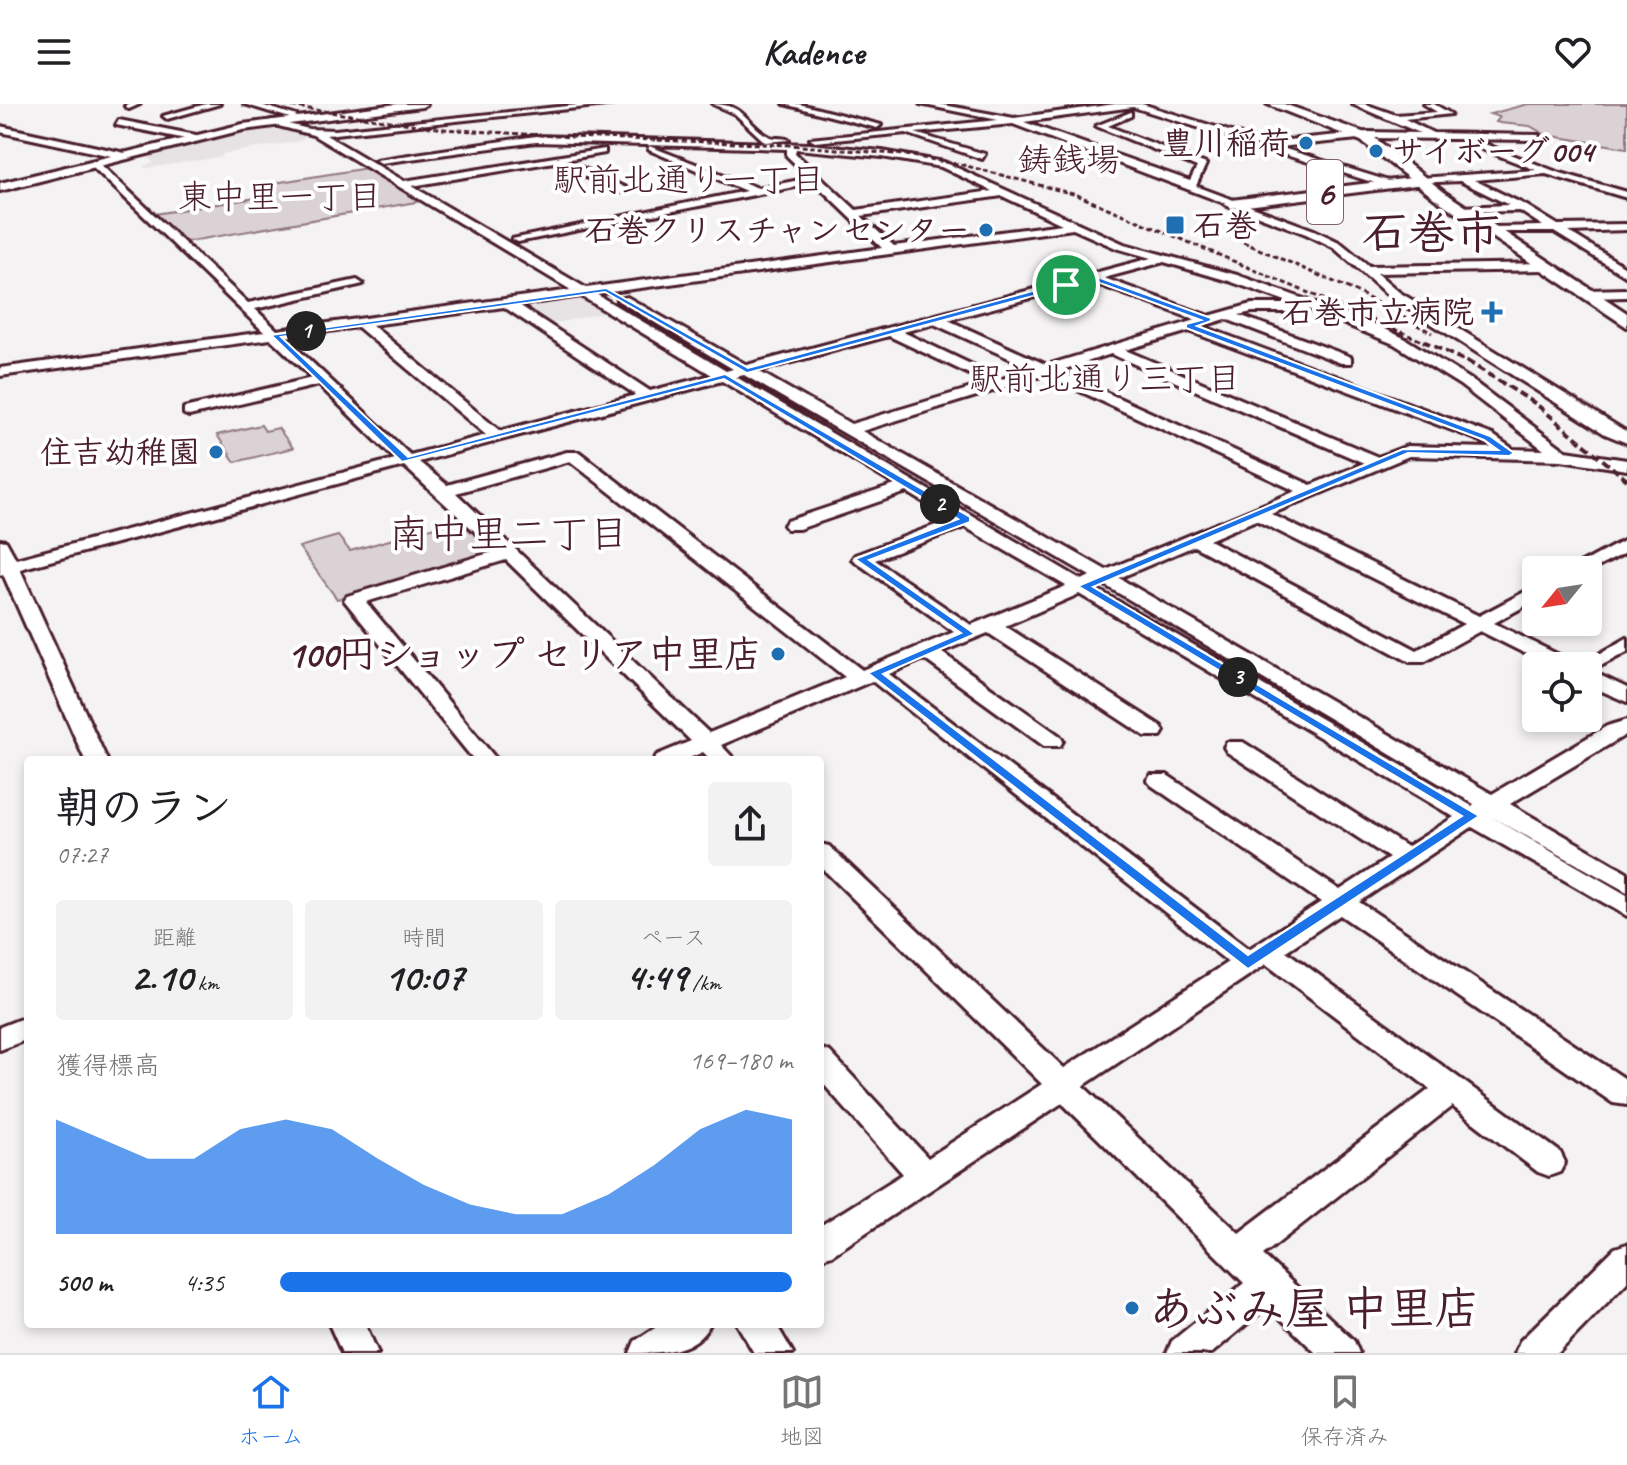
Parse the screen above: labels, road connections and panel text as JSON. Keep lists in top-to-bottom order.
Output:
{
  "streets": {
    "main road": ["6"]
  },
  "districts": [
    "鋳銭場",
    "駅前北通り一丁目",
    "東中里一丁目",
    "石巻市",
    "駅前北通り三丁目",
    "南中里二丁目"
  ],
  "places": {
    "other": [
      "豊川稲荷",
      "サイボーグ004",
      "石巻クリスチャンセンター",
      "住吉幼稚園",
      "100円ショップ セリア中里店",
      "あぶみ屋 中里店"
    ],
    "transit": ["石巻"],
    "health": ["石巻市立病院"]
  },
  "north": "bottom left",
  "page": {
    "header": "Kadence",
    "pins": ["1", "2", "3"],
    "heading": ["朝のラン", "07:27"],
    "stats": [
      ["距離", "2.10 km"],
      ["時間", "10:07"],
      ["ペース", "4:49 /km"]
    ],
    "chart": ["獲得標高", "169–180 m"],
    "list": [
      {
        "name": "500 m",
        "note": "4:35"
      }
    ],
    "tabs": ["ホーム", "地図", "保存済み"]
  }
}
